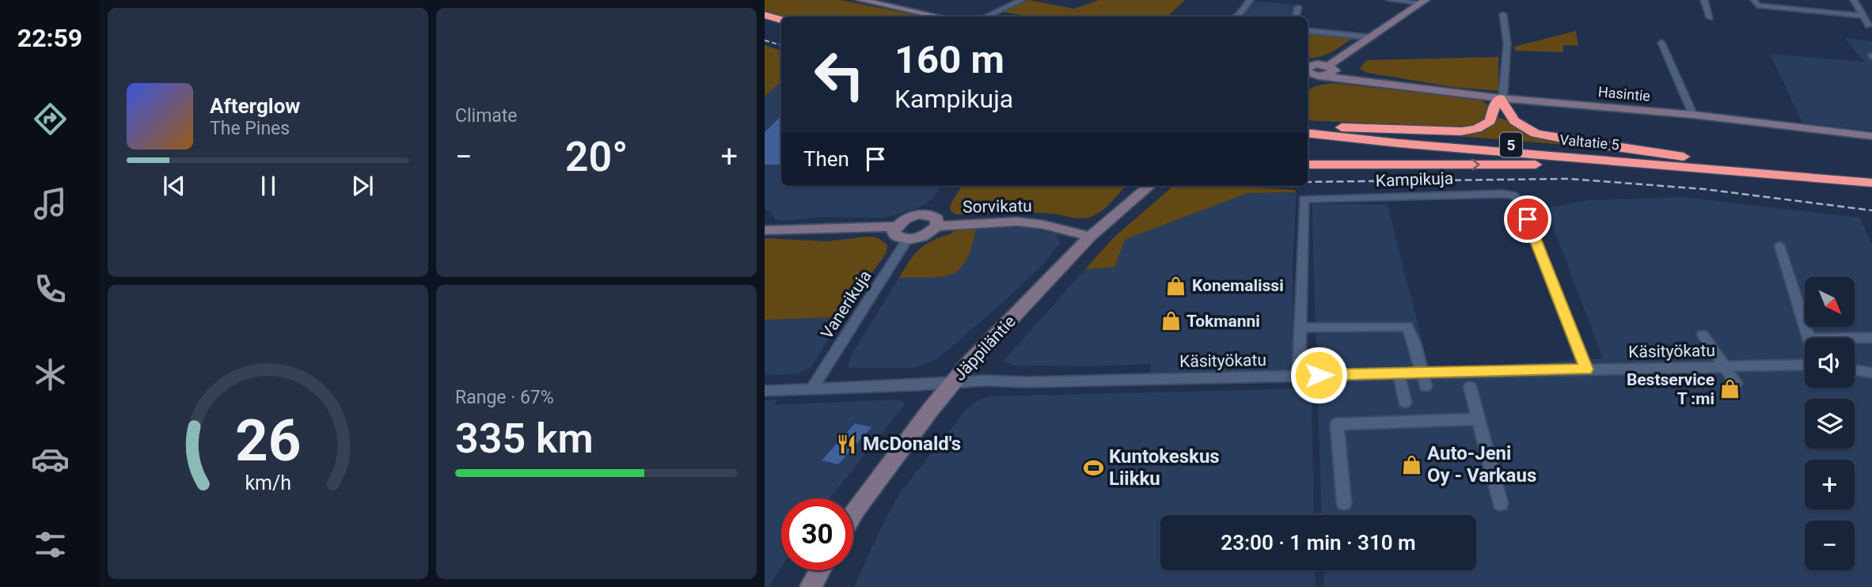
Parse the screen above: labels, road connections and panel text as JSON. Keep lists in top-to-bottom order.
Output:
{
  "streets": {
    "highway": ["Valtatie 5", "5"],
    "main road": ["Hasintie", "Sorvikatu", "Jäppiläntie"],
    "street": ["Kampikuja", "Vanerikuja", "Käsityökatu"]
  },
  "crossings": [
    ["Kampikuja", "Käsityökatu"],
    ["Sorvikatu", "Jäppiläntie"],
    ["Vanerikuja", "Käsityökatu"],
    ["Jäppiläntie", "Käsityökatu"]
  ],
  "places": {
    "shop": [
      "Konemalissi",
      "Tokmanni",
      "Bestservice T :mi",
      "Auto-Jeni Oy - Varkaus"
    ],
    "restaurant": ["McDonald's"],
    "sports": ["Kuntokeskus Liikku"]
  },
  "north": "bottom right",
  "page": {
    "tabs": "22:59",
    "tile": [
      "Climate",
      ["Range · 67%", "335 km"]
    ],
    "turn": ["160 m", "Kampikuja"],
    "song": ["Afterglow", "The Pines"],
    "then": "Then",
    "heat": ["−", "20°", "+"],
    "map_buttons": ["+", "−"],
    "limit": "30",
    "trip": "23:00 · 1 min · 310 m",
    "gauge": ["26", "km/h"]
  }
}
